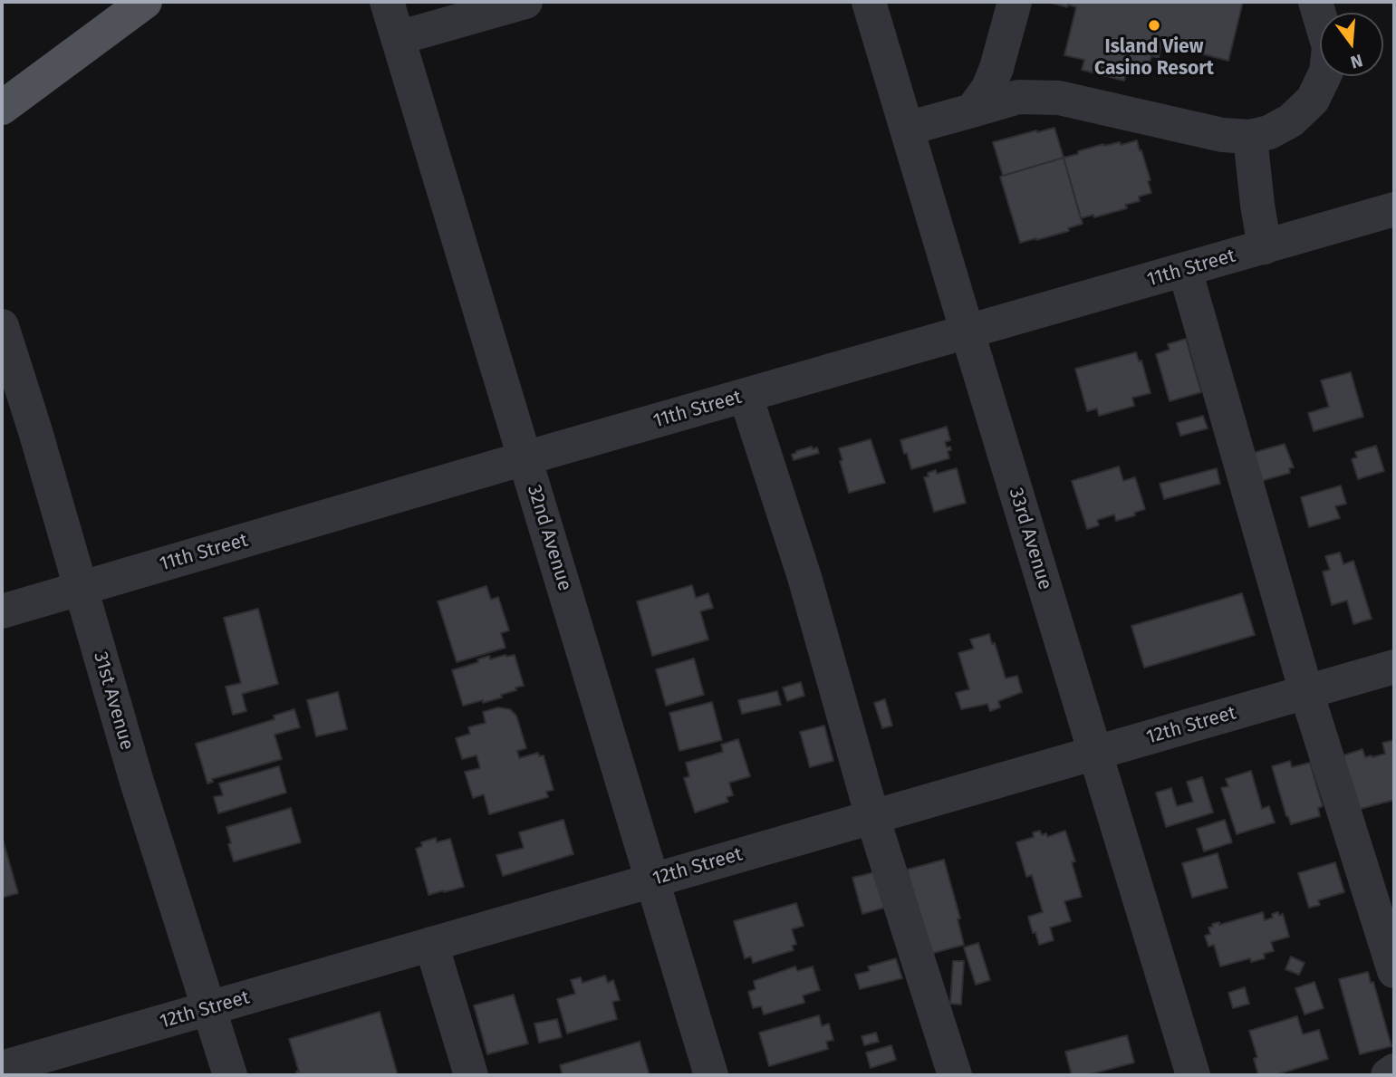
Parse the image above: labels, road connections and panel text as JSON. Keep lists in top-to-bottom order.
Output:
{
  "streets": {
    "street": [
      "11th Street",
      "32nd Avenue",
      "33rd Avenue",
      "31st Avenue",
      "12th Street"
    ]
  },
  "crossings": [
    ["11th Street", "32nd Avenue"],
    ["11th Street", "33rd Avenue"],
    ["11th Street", "31st Avenue"],
    ["32nd Avenue", "12th Street"],
    ["33rd Avenue", "12th Street"],
    ["31st Avenue", "12th Street"]
  ],
  "places": ["Island View Casino Resort"],
  "north": "bottom"
}
